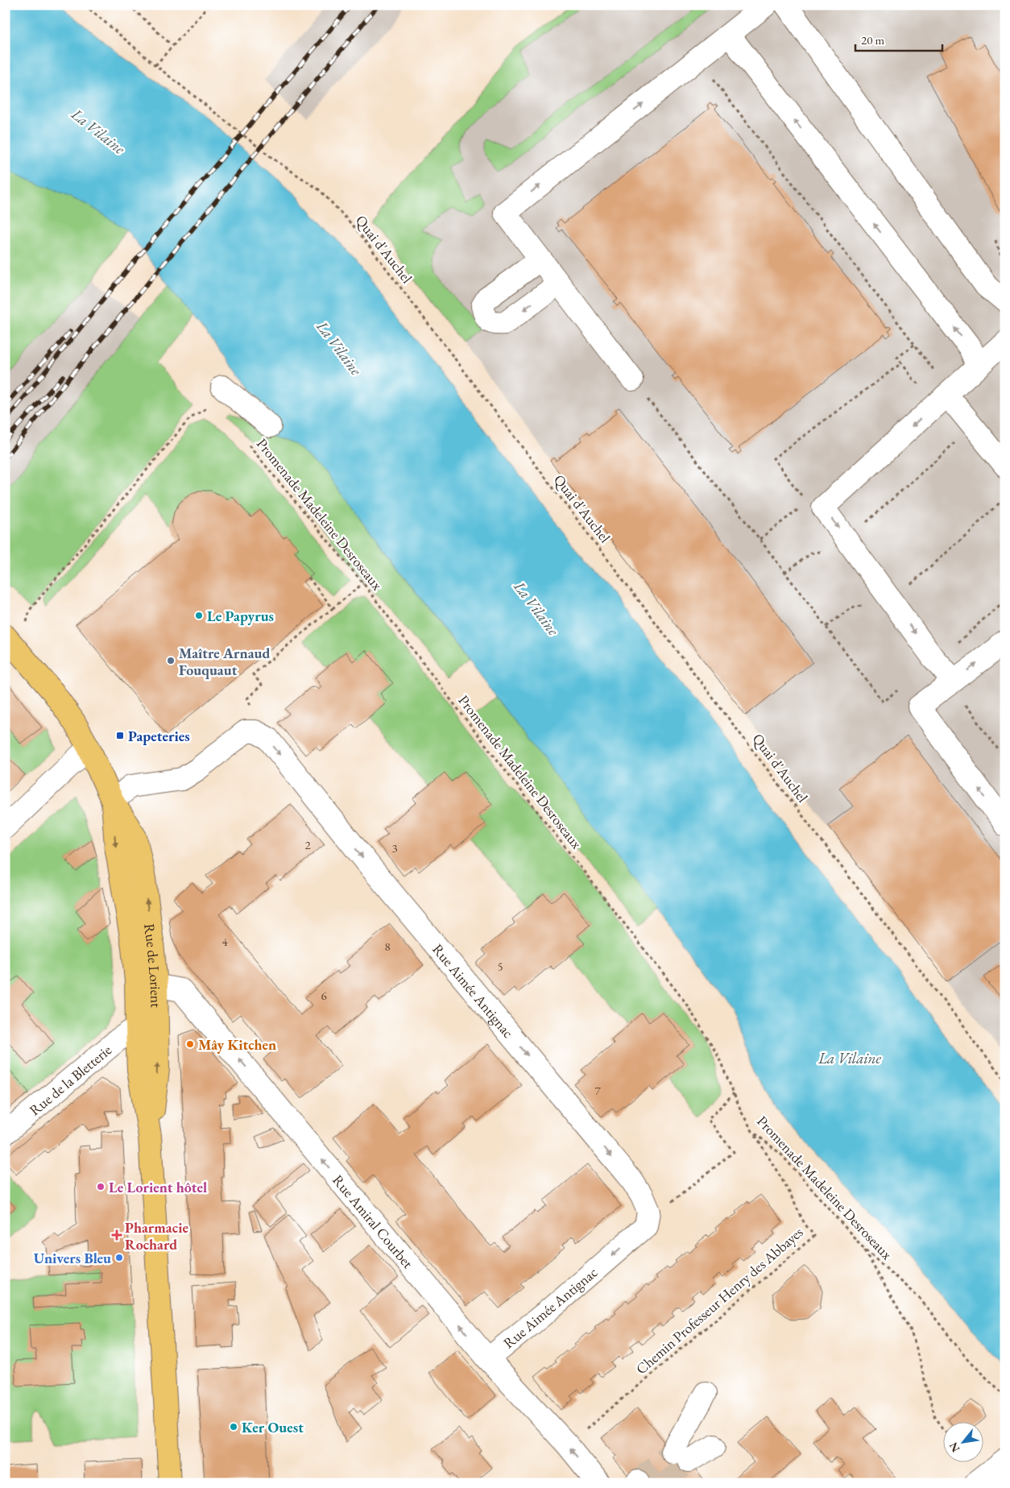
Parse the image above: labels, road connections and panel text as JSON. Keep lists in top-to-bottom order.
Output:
{
  "streets": {
    "main road": ["Rue de Lorient"],
    "street": ["Rue Aimée Antignac", "Rue de la Bletterie", "Rue Amiral Courbet"],
    "path": ["Quai d'Auchel", "Promenade Madeleine Desroseaux", "Chemin Professeur Henry des Abbayes"]
  },
  "crossings": [
    ["Promenade Madeleine Desroseaux", "Chemin Professeur Henry des Abbayes"],
    ["Rue de Lorient", "Rue Amiral Courbet"],
    ["Rue Aimée Antignac", "Rue Amiral Courbet"],
    ["Rue Amiral Courbet", "Chemin Professeur Henry des Abbayes"]
  ],
  "one_way": ["Rue Amiral Courbet"],
  "water": ["La Vilaine"],
  "places": {
    "other": [
      "Le Papyrus",
      "Maître Arnaud Fouquaut",
      "Mây Kitchen",
      "Le Lorient hôtel",
      "Univers Bleu",
      "Ker Ouest"
    ],
    "transit": ["Papeteries"],
    "health": ["Pharmacie Rochard"]
  },
  "house_numbers": [
    "2",
    "3",
    "4",
    "8",
    "5",
    "6",
    "7"
  ],
  "scale_bar": "20 m",
  "north": "bottom left"
}
